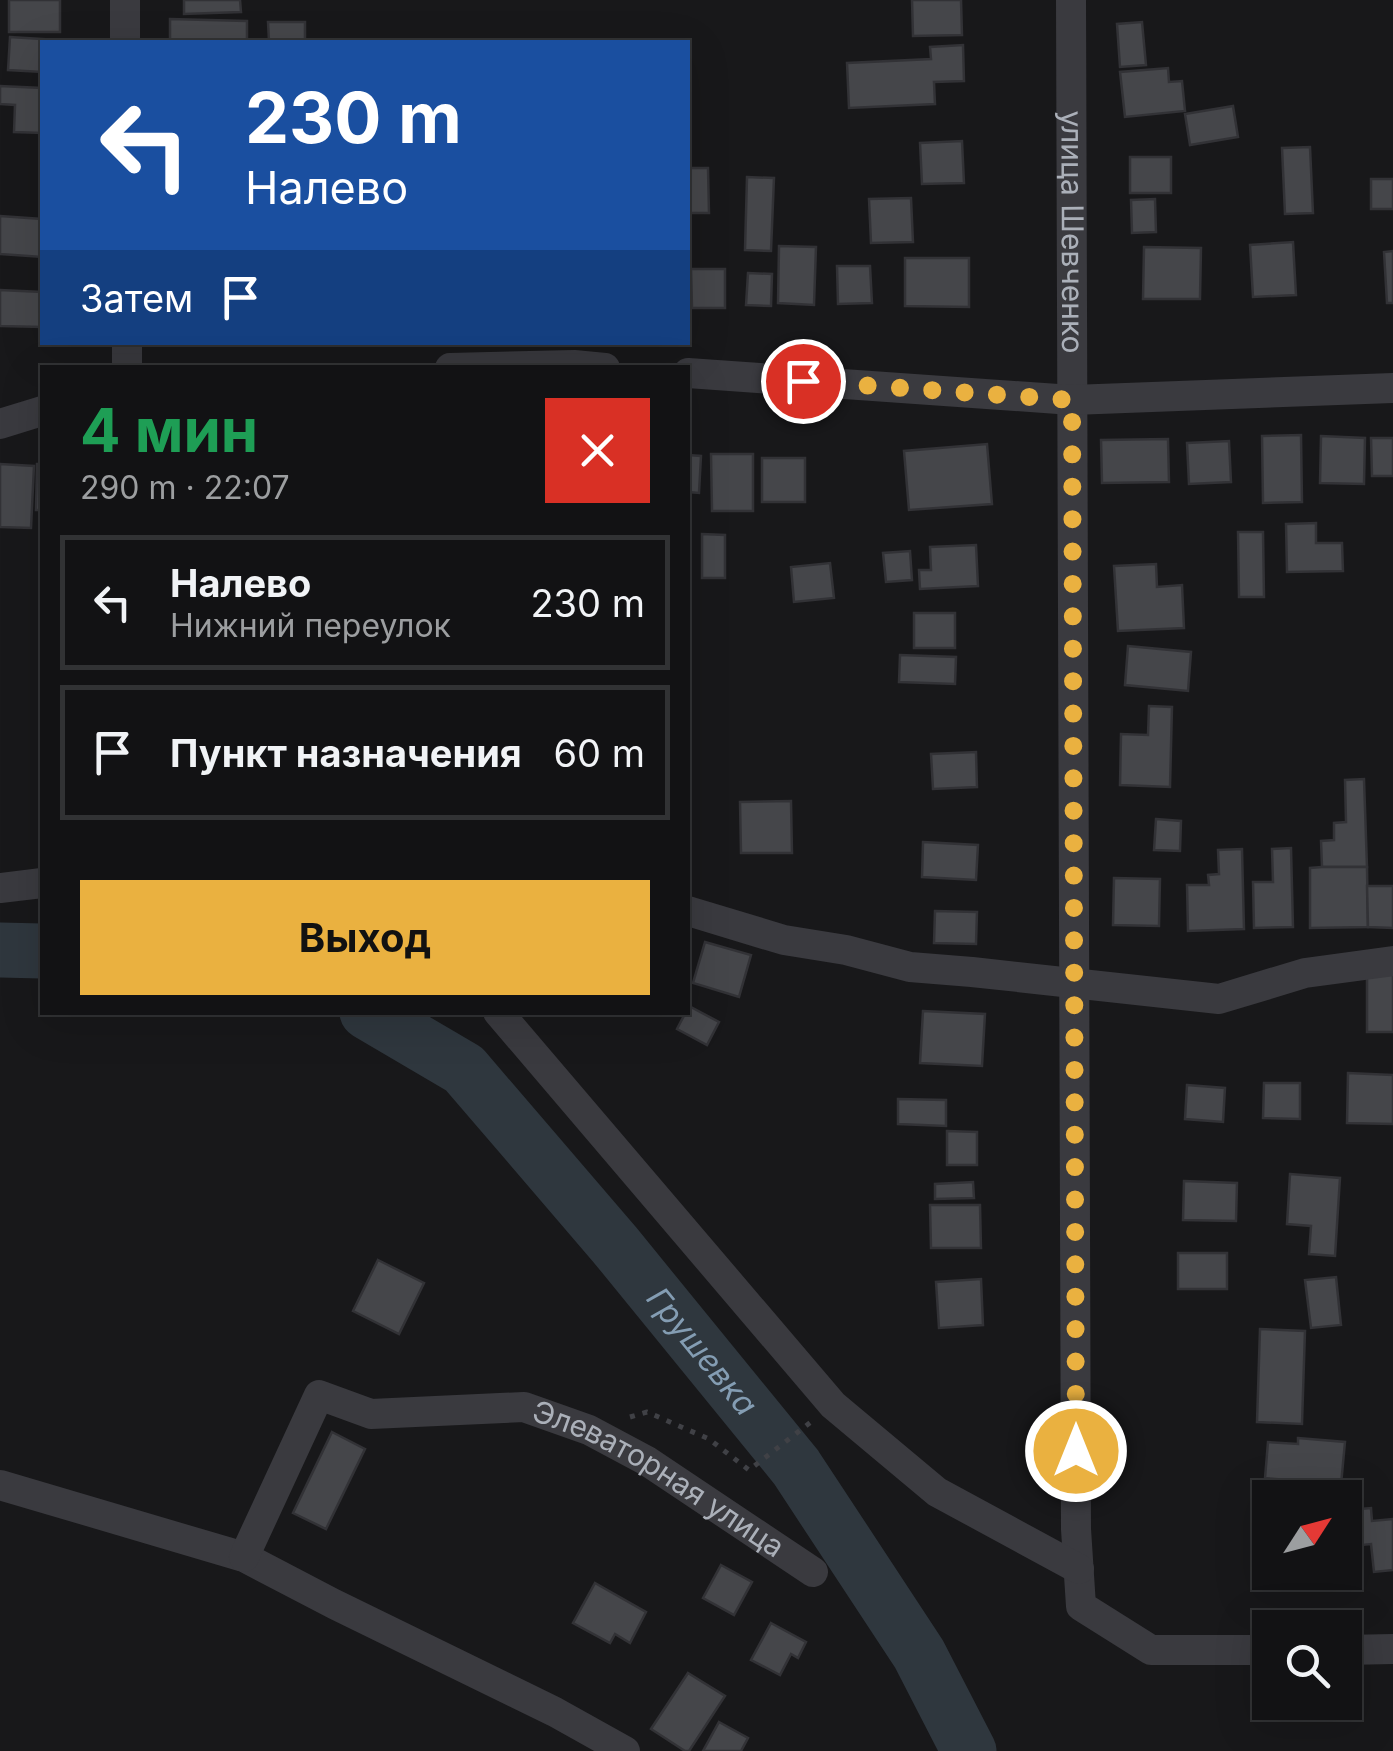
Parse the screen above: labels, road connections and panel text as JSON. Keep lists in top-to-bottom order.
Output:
{
  "streets": {
    "street": ["улица Шевченко", "Элеваторная улица"]
  },
  "water": ["Грушевка"],
  "north": "top right",
  "page": {
    "turn": ["230 m", "Налево"],
    "then": "Затем",
    "heading": ["4 мин", "290 m · 22:07"],
    "list": [
      {
        "name": "Налево",
        "note": "Нижний переулок",
        "value": "230 m"
      },
      {
        "name": "Пункт назначения",
        "value": "60 m"
      }
    ],
    "buttons": "Выход"
  }
}
